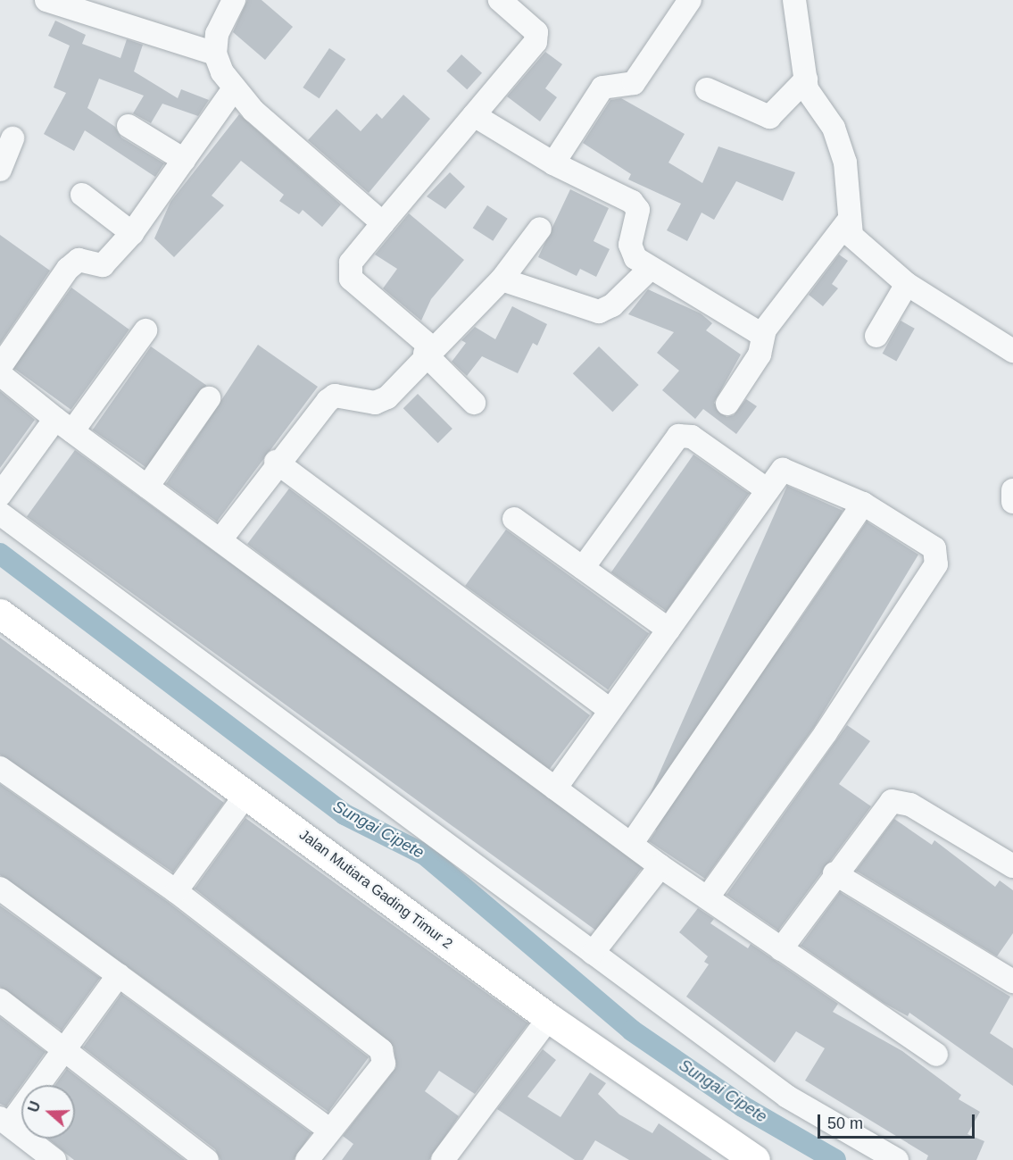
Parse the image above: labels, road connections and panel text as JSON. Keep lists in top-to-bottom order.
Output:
{
  "streets": {
    "street": ["Jalan Mutiara Gading Timur 2"]
  },
  "water": ["Sungai Cipete"],
  "scale_bar": "50 m",
  "north": "left"
}
